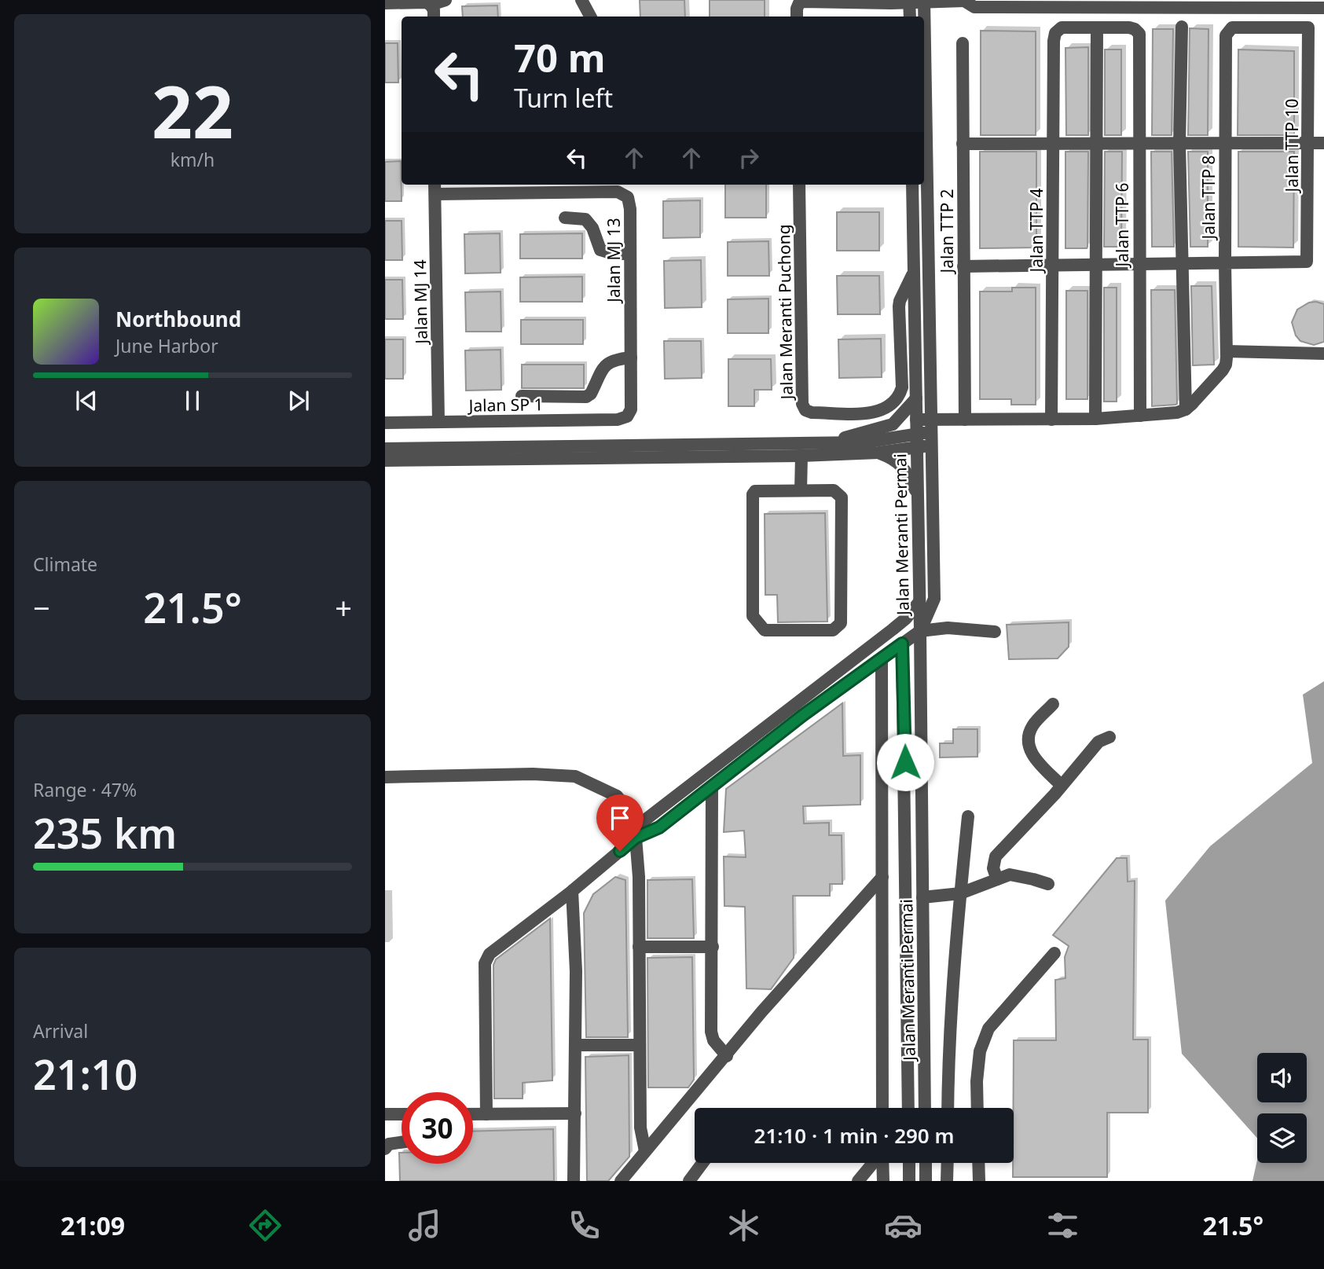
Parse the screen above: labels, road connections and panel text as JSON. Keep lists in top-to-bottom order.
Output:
{
  "streets": {
    "street": [
      "Jalan TTP 10",
      "Jalan TTP 8",
      "Jalan TTP 6",
      "Jalan TTP 4",
      "Jalan TTP 2",
      "Jalan MJ 13",
      "Jalan MJ 14",
      "Jalan Meranti Puchong",
      "Jalan SP 1",
      "Jalan Meranti Permai"
    ]
  },
  "crossings": [
    ["Jalan TTP 10", "Jalan TTP 8"],
    ["Jalan TTP 6", "Jalan TTP 4"],
    ["Jalan MJ 13", "Jalan MJ 14"],
    ["Jalan MJ 13", "Jalan SP 1"],
    ["Jalan MJ 14", "Jalan SP 1"],
    ["Jalan Meranti Puchong", "Jalan Meranti Permai"]
  ],
  "page": {
    "tile": [
      ["22", "km/h"],
      "Climate",
      ["Range · 47%", "235 km"],
      ["Arrival", "21:10"]
    ],
    "turn": ["70 m", "Turn left"],
    "song": ["Northbound", "June Harbor"],
    "heat": ["−", "21.5°", "+"],
    "limit": "30",
    "trip": "21:10 · 1 min · 290 m",
    "tabs": ["21:09", "21.5°"]
  }
}
